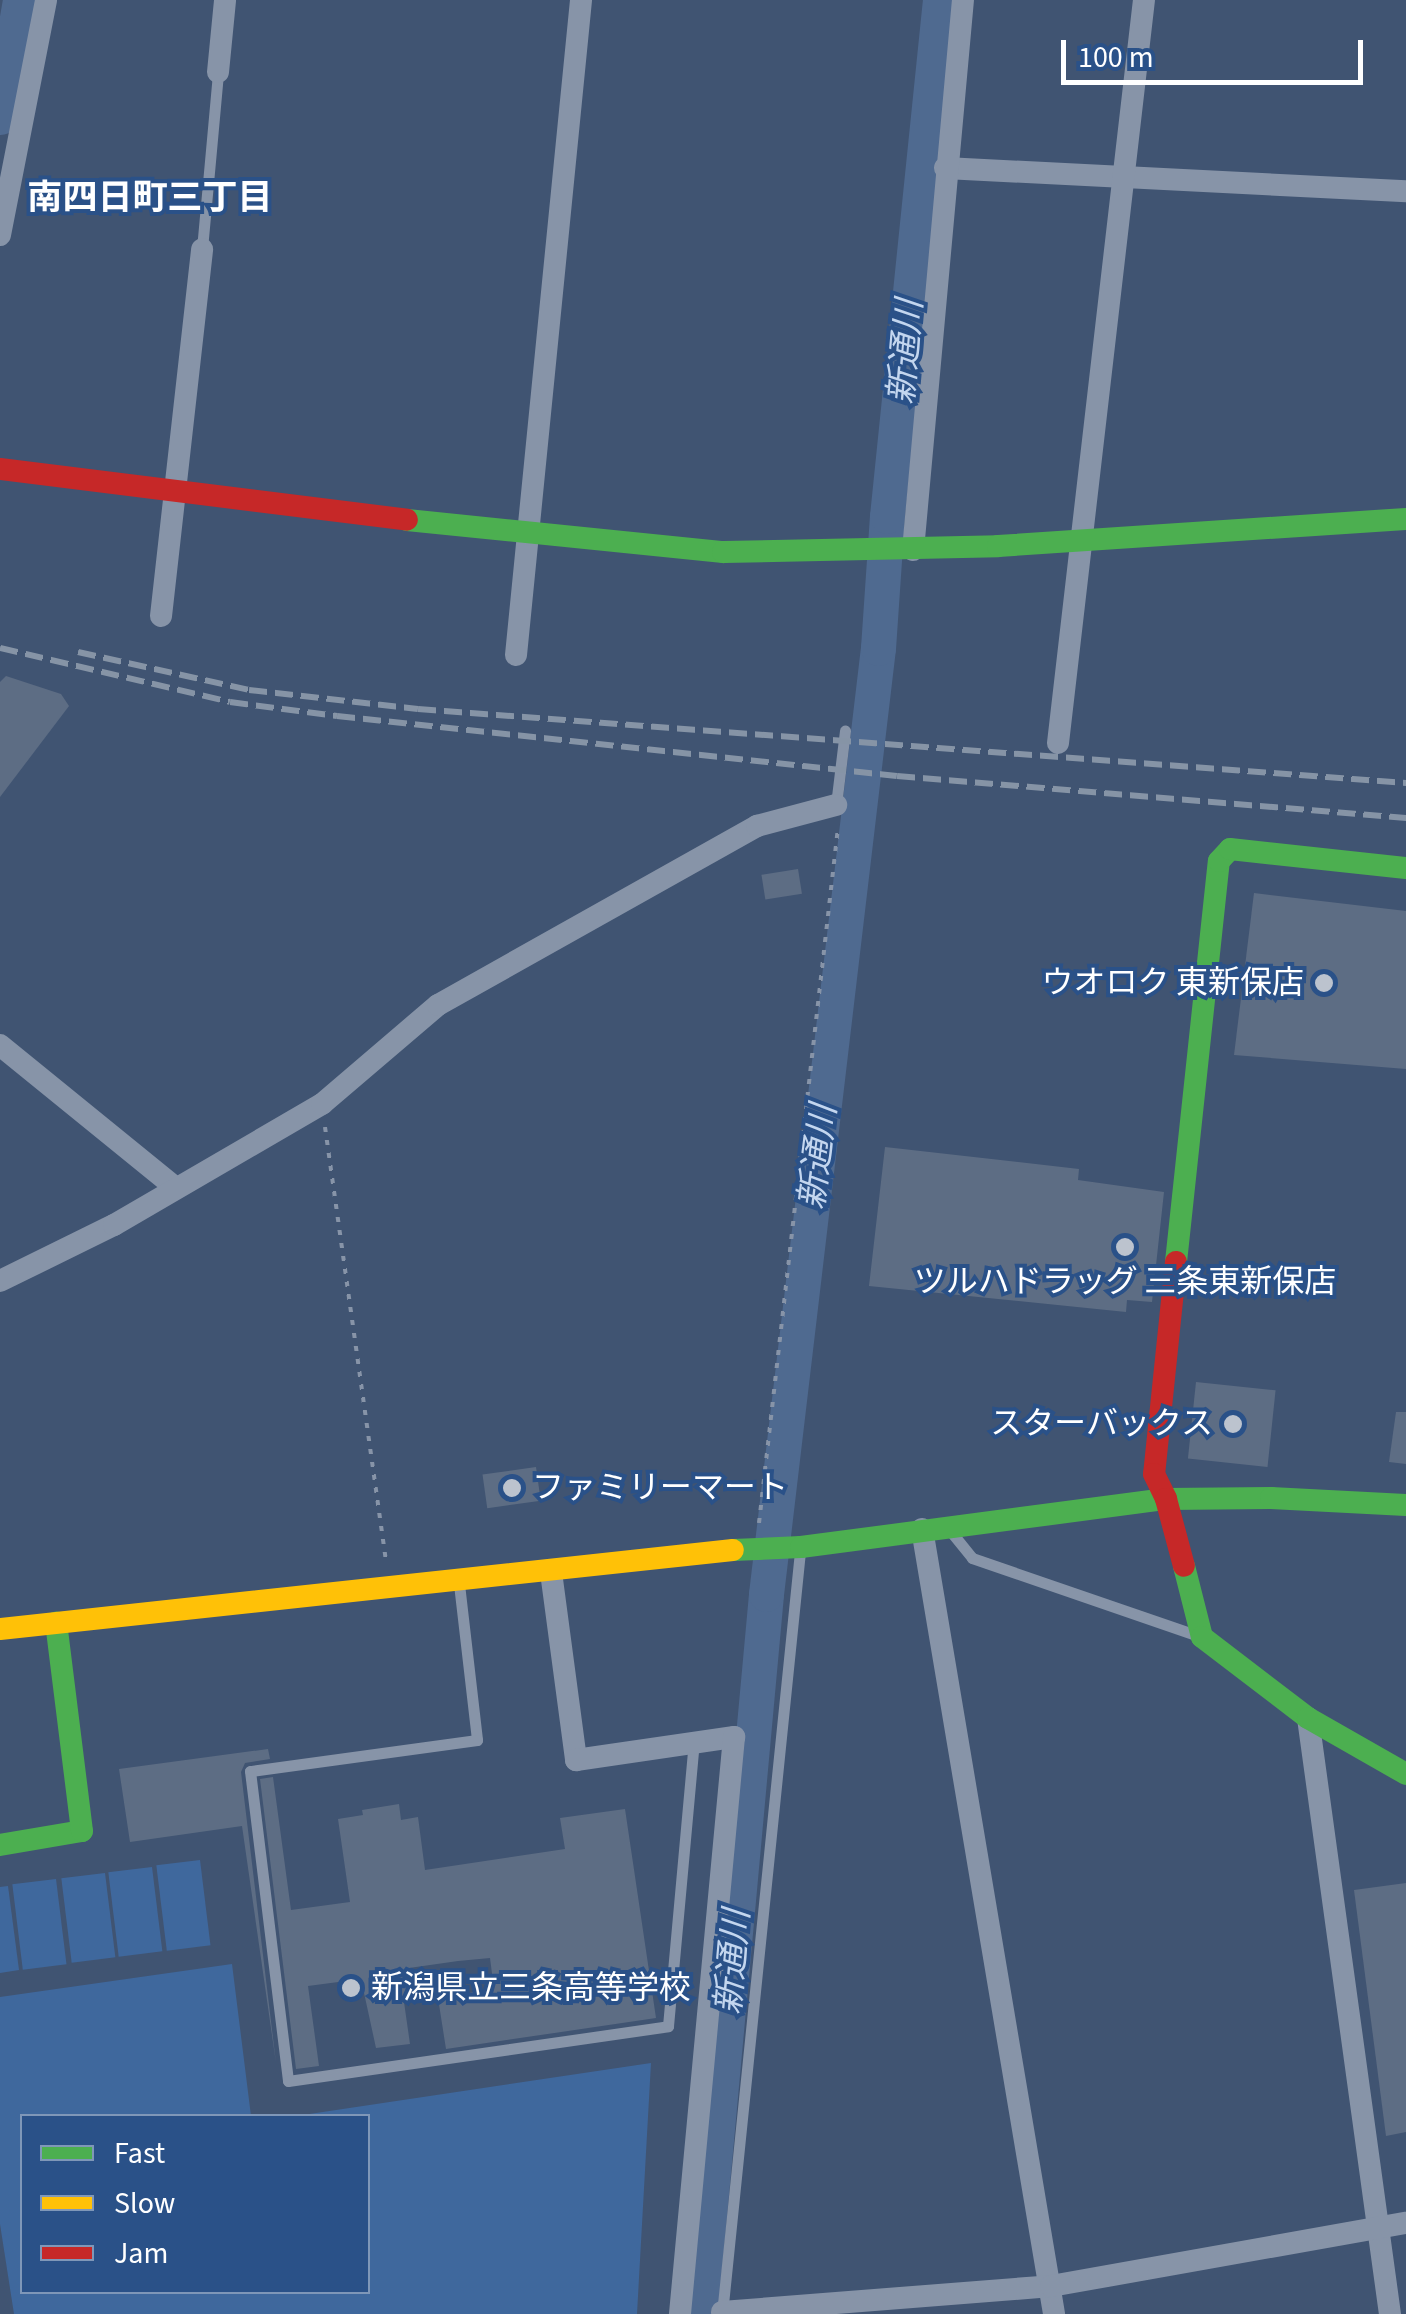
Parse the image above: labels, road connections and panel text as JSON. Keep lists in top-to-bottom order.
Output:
{
  "districts": ["南四日町三丁目"],
  "water": ["新通川"],
  "places": [
    "ウオロク 東新保店",
    "ツルハドラッグ 三条東新保店",
    "スターバックス",
    "ファミリーマート",
    "新潟県立三条高等学校"
  ],
  "legend": ["Fast", "Slow", "Jam"],
  "scale_bar": "100 m"
}
